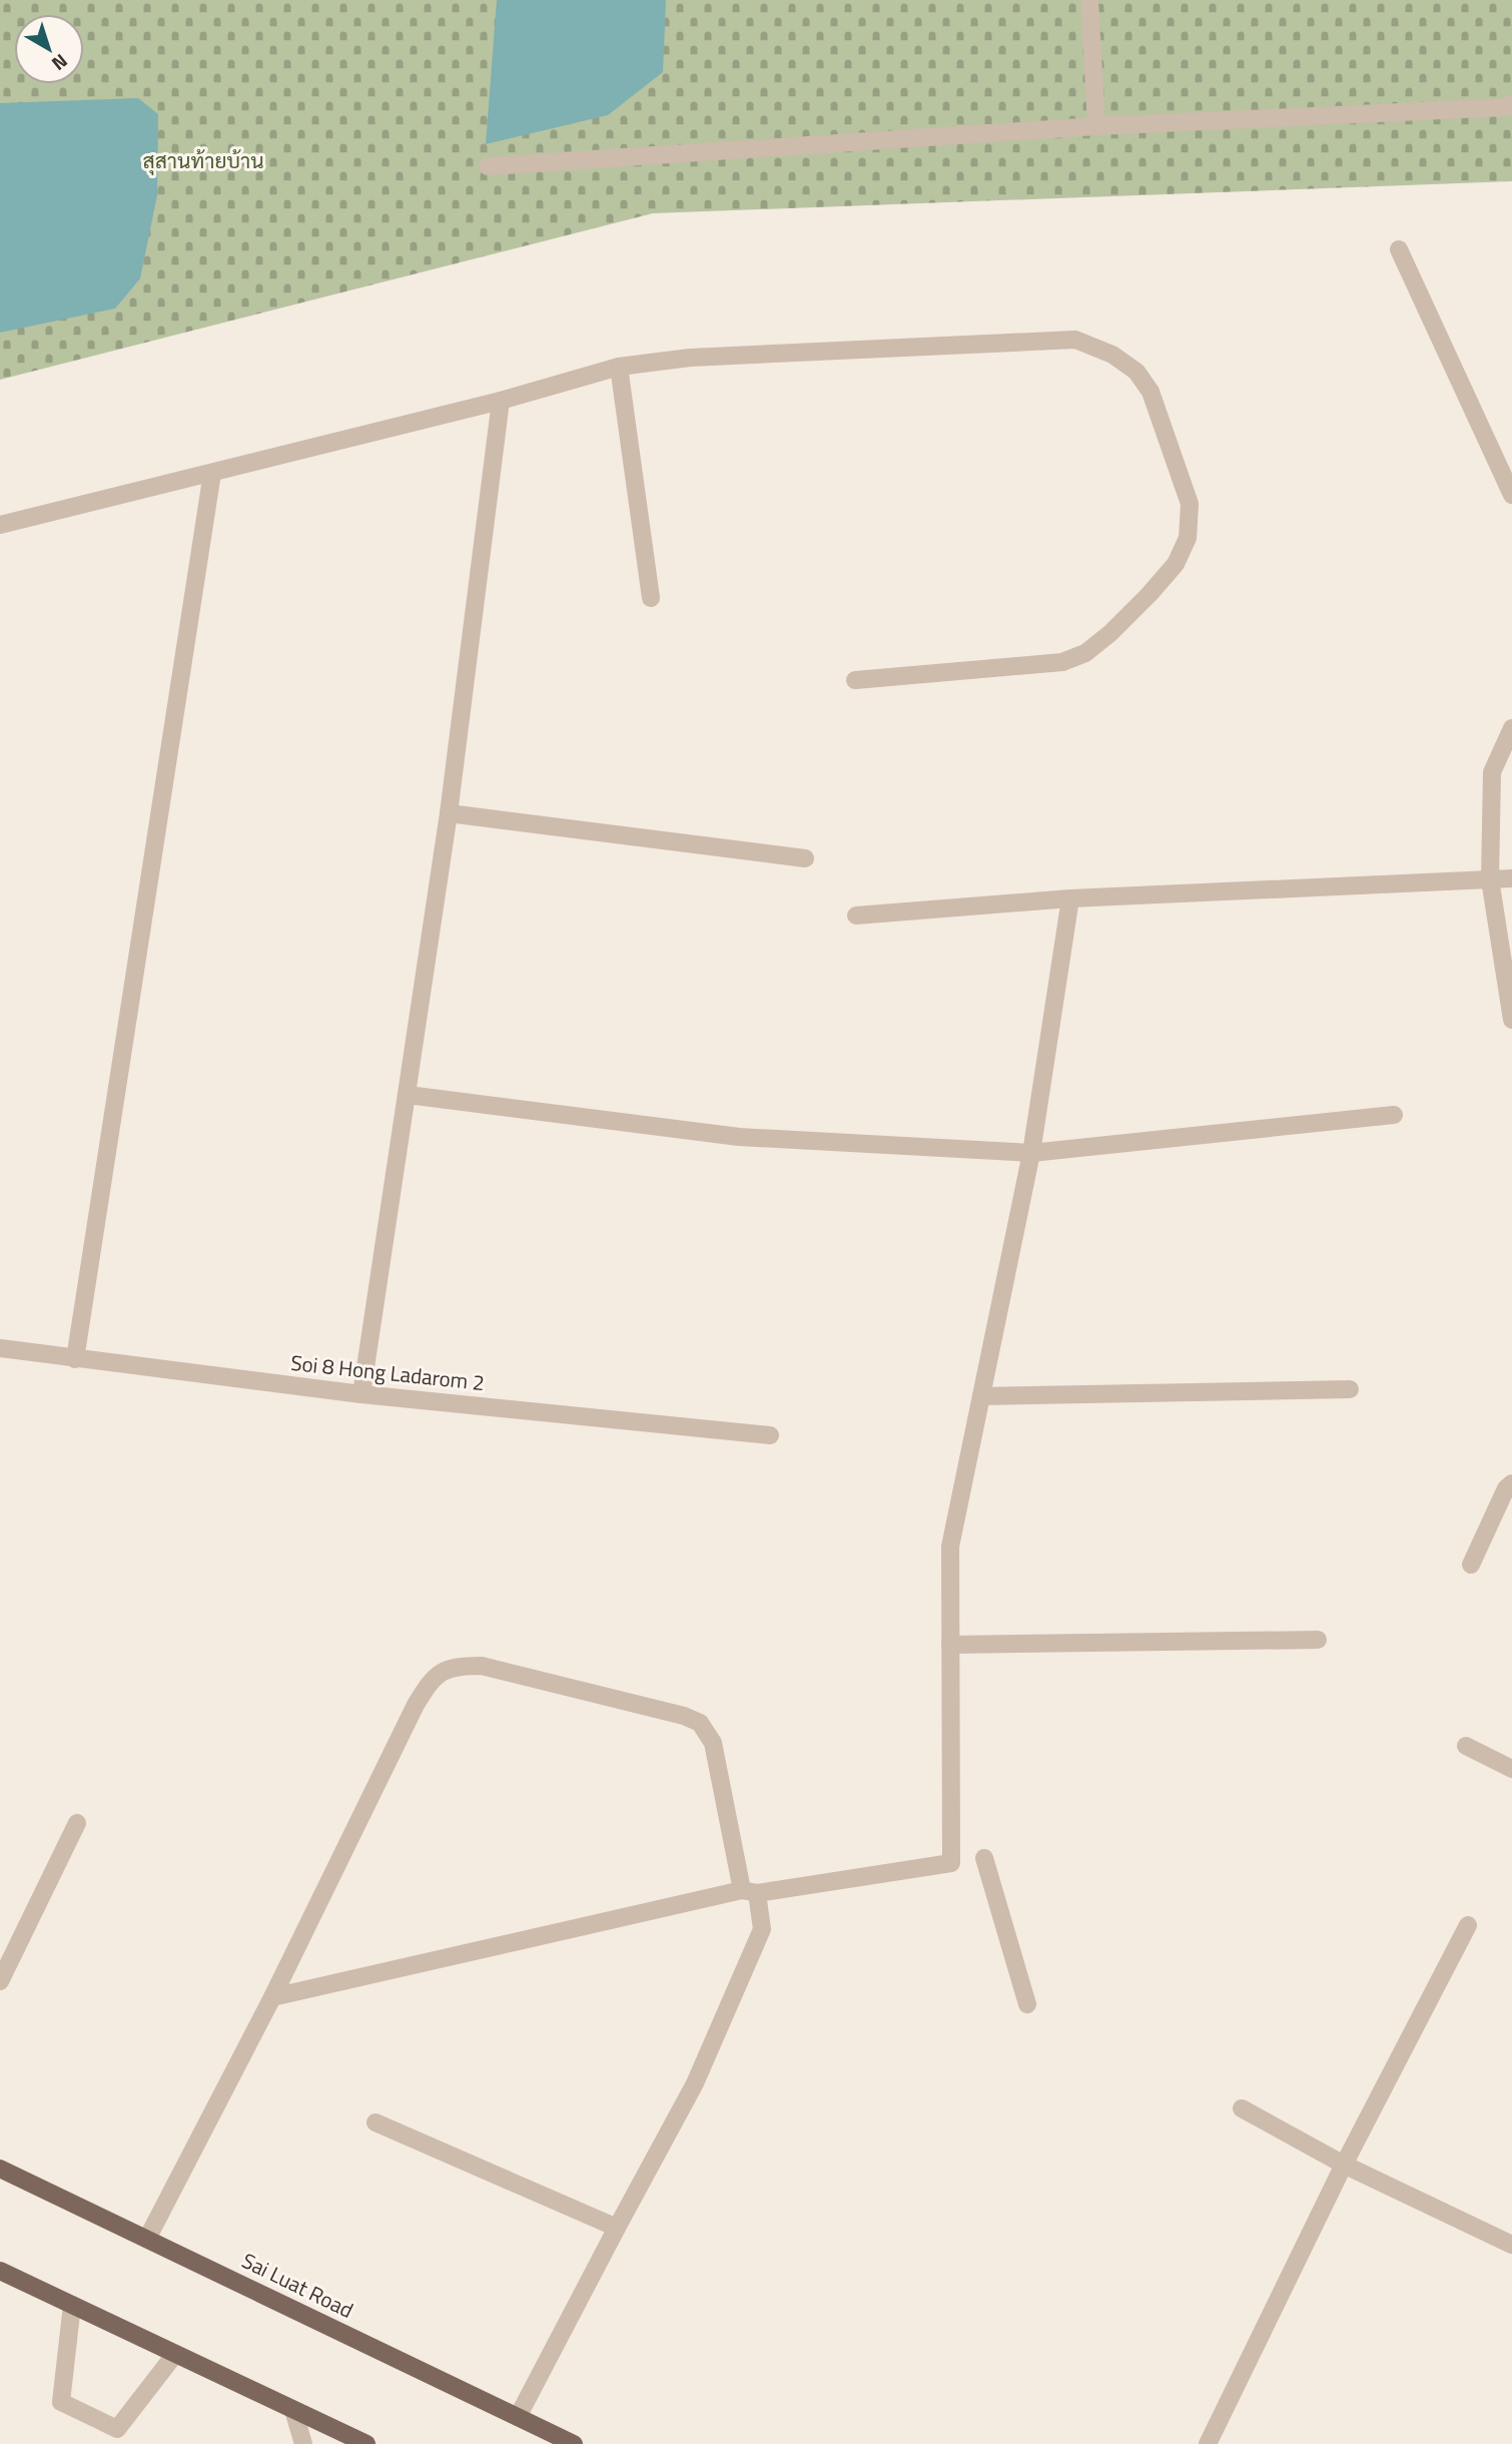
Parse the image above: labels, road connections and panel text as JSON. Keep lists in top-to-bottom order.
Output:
{
  "streets": {
    "main road": ["Sai Luat Road"],
    "street": ["Soi 8 Hong Ladarom 2"]
  },
  "parks": ["สุสานท้ายบ้าน"],
  "north": "bottom right"
}
